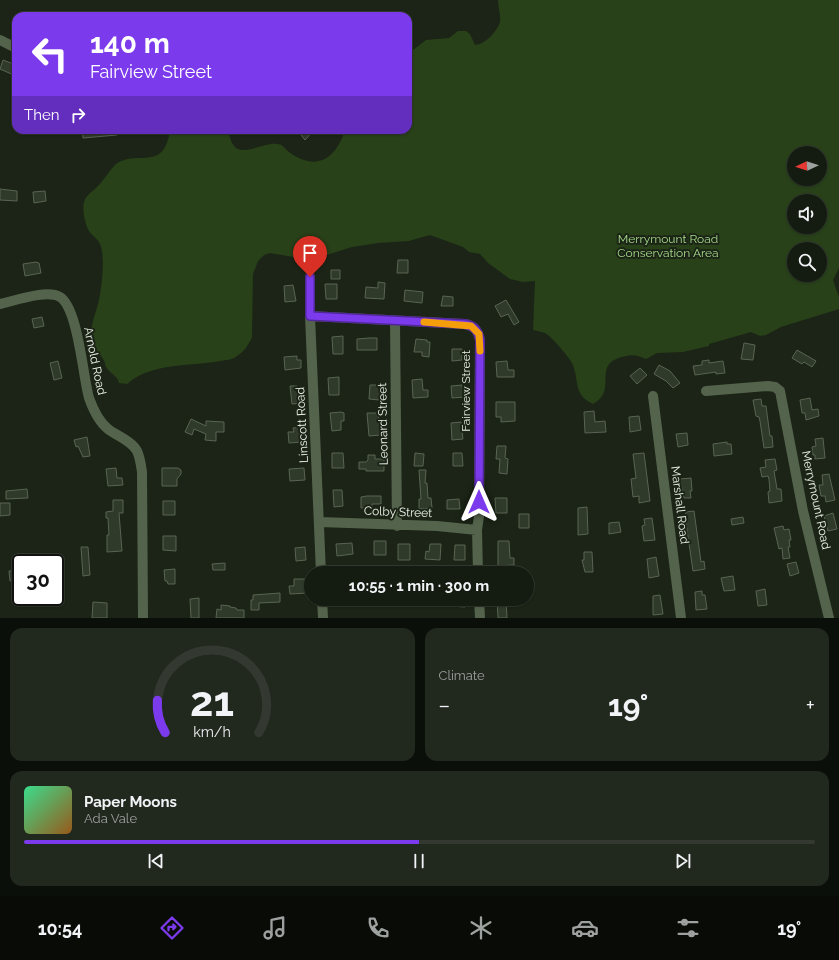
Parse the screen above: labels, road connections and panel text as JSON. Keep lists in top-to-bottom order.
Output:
{
  "streets": {
    "street": [
      "Arnold Road",
      "Fairview Street",
      "Leonard Street",
      "Linscott Road",
      "Merrymount Road",
      "Marshall Road",
      "Colby Street"
    ]
  },
  "crossings": [
    ["Fairview Street", "Leonard Street"],
    ["Fairview Street", "Linscott Road"],
    ["Fairview Street", "Colby Street"],
    ["Leonard Street", "Colby Street"],
    ["Linscott Road", "Colby Street"]
  ],
  "parks": ["Merrymount Road Conservation Area"],
  "north": "left",
  "page": {
    "turn": ["140 m", "Fairview Street"],
    "then": "Then",
    "limit": "30",
    "trip": "10:55 · 1 min · 300 m",
    "tile": "Climate",
    "heat": ["−", "19°", "+"],
    "song": ["Paper Moons", "Ada Vale"],
    "tabs": ["10:54", "19°"],
    "gauge": ["21", "km/h"]
  }
}
